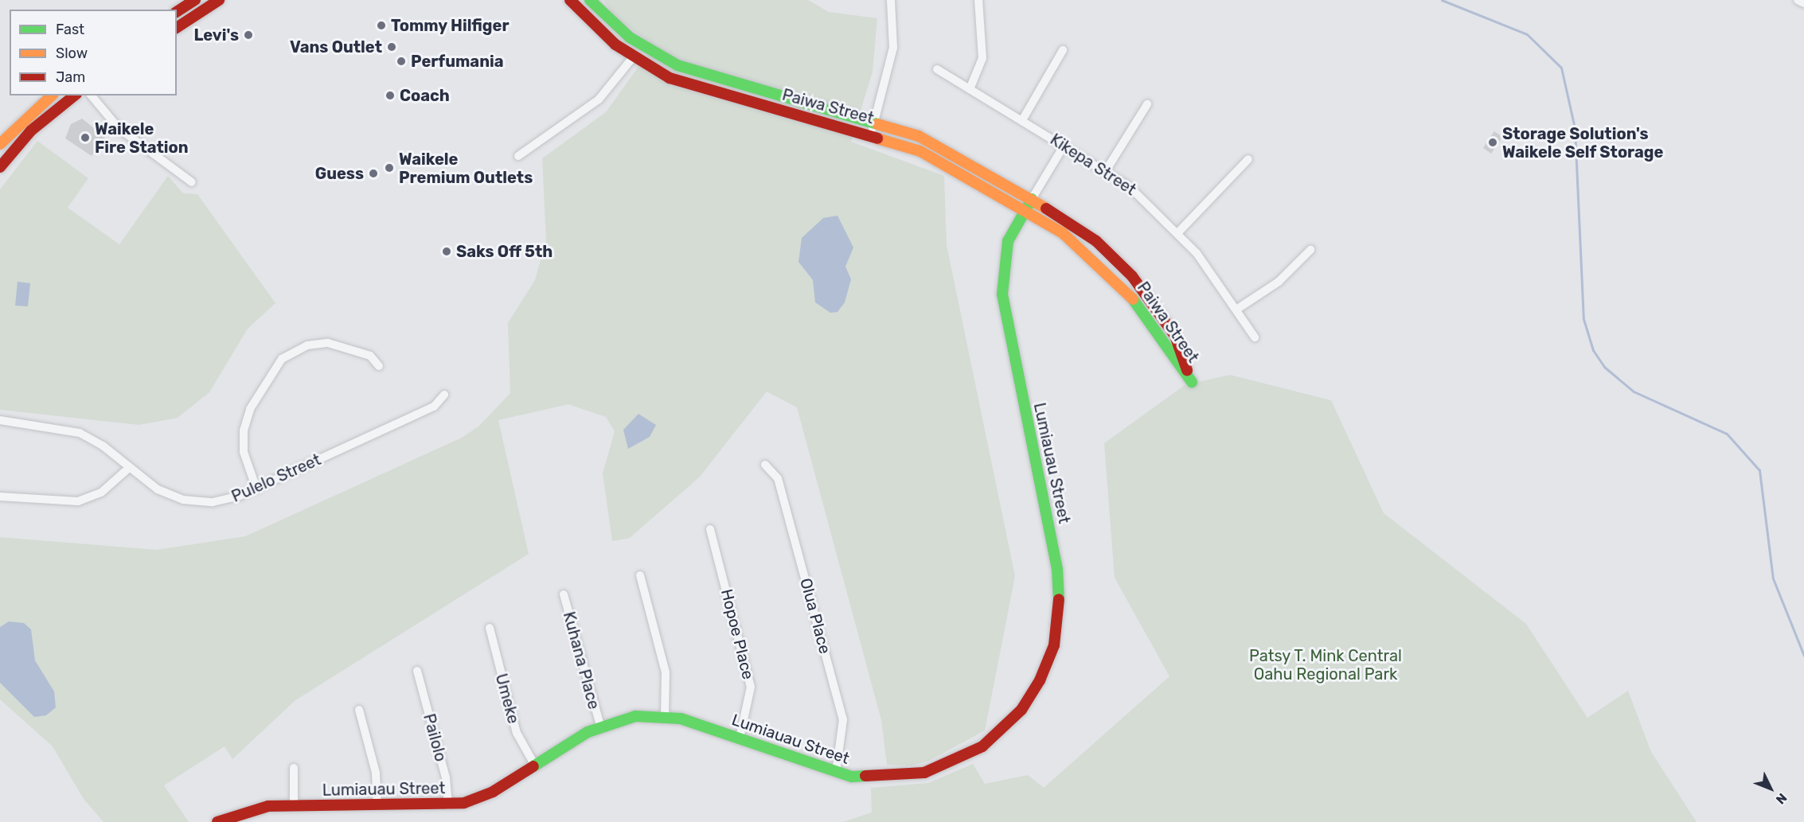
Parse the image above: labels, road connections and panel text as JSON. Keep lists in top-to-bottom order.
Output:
{
  "streets": {
    "street": [
      "Paiwa Street",
      "Kikepa Street",
      "Lumiauau Street",
      "Pulelo Street",
      "Olua Place",
      "Hopoe Place",
      "Kuhana Place",
      "Umeke",
      "Pailolo"
    ]
  },
  "crossings": [
    ["Paiwa Street", "Lumiauau Street"],
    ["Kikepa Street", "Lumiauau Street"],
    ["Lumiauau Street", "Olua Place"],
    ["Lumiauau Street", "Hopoe Place"],
    ["Lumiauau Street", "Kuhana Place"],
    ["Lumiauau Street", "Umeke"],
    ["Lumiauau Street", "Pailolo"]
  ],
  "parks": ["Patsy T. Mink Central Oahu Regional Park"],
  "places": [
    "Tommy Hilfiger",
    "Levi's",
    "Vans Outlet",
    "Perfumania",
    "Coach",
    "Waikele Fire Station",
    "Storage Solution's Waikele Self Storage",
    "Waikele Premium Outlets",
    "Guess",
    "Saks Off 5th"
  ],
  "legend": ["Fast", "Slow", "Jam"],
  "north": "bottom right"
}
